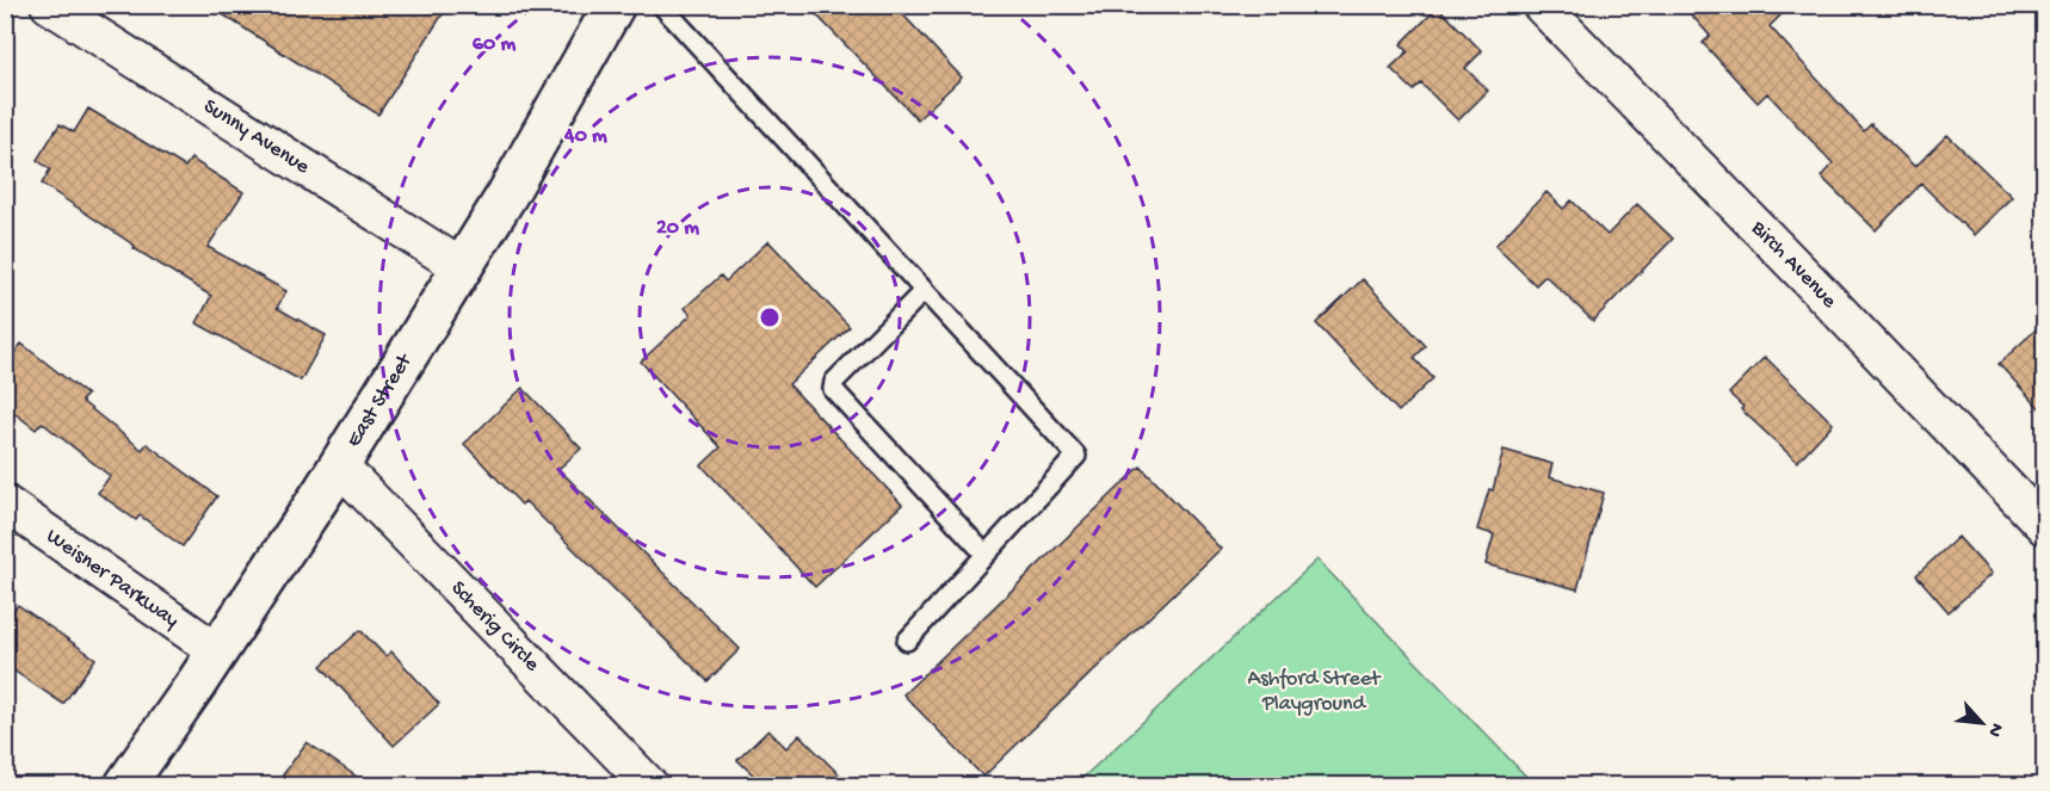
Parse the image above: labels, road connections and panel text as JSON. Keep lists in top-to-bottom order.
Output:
{
  "streets": {
    "main road": ["East Street"],
    "street": [
      "Sunny Avenue",
      "Birch Avenue",
      "Weisner Parkway",
      "Scherig Circle"
    ]
  },
  "crossings": [
    ["Sunny Avenue", "East Street"],
    ["East Street", "Weisner Parkway"],
    ["East Street", "Scherig Circle"]
  ],
  "parks": ["Ashford Street Playground"],
  "north": "bottom right",
  "rings": ["60 m", "40 m", "20 m"]
}
